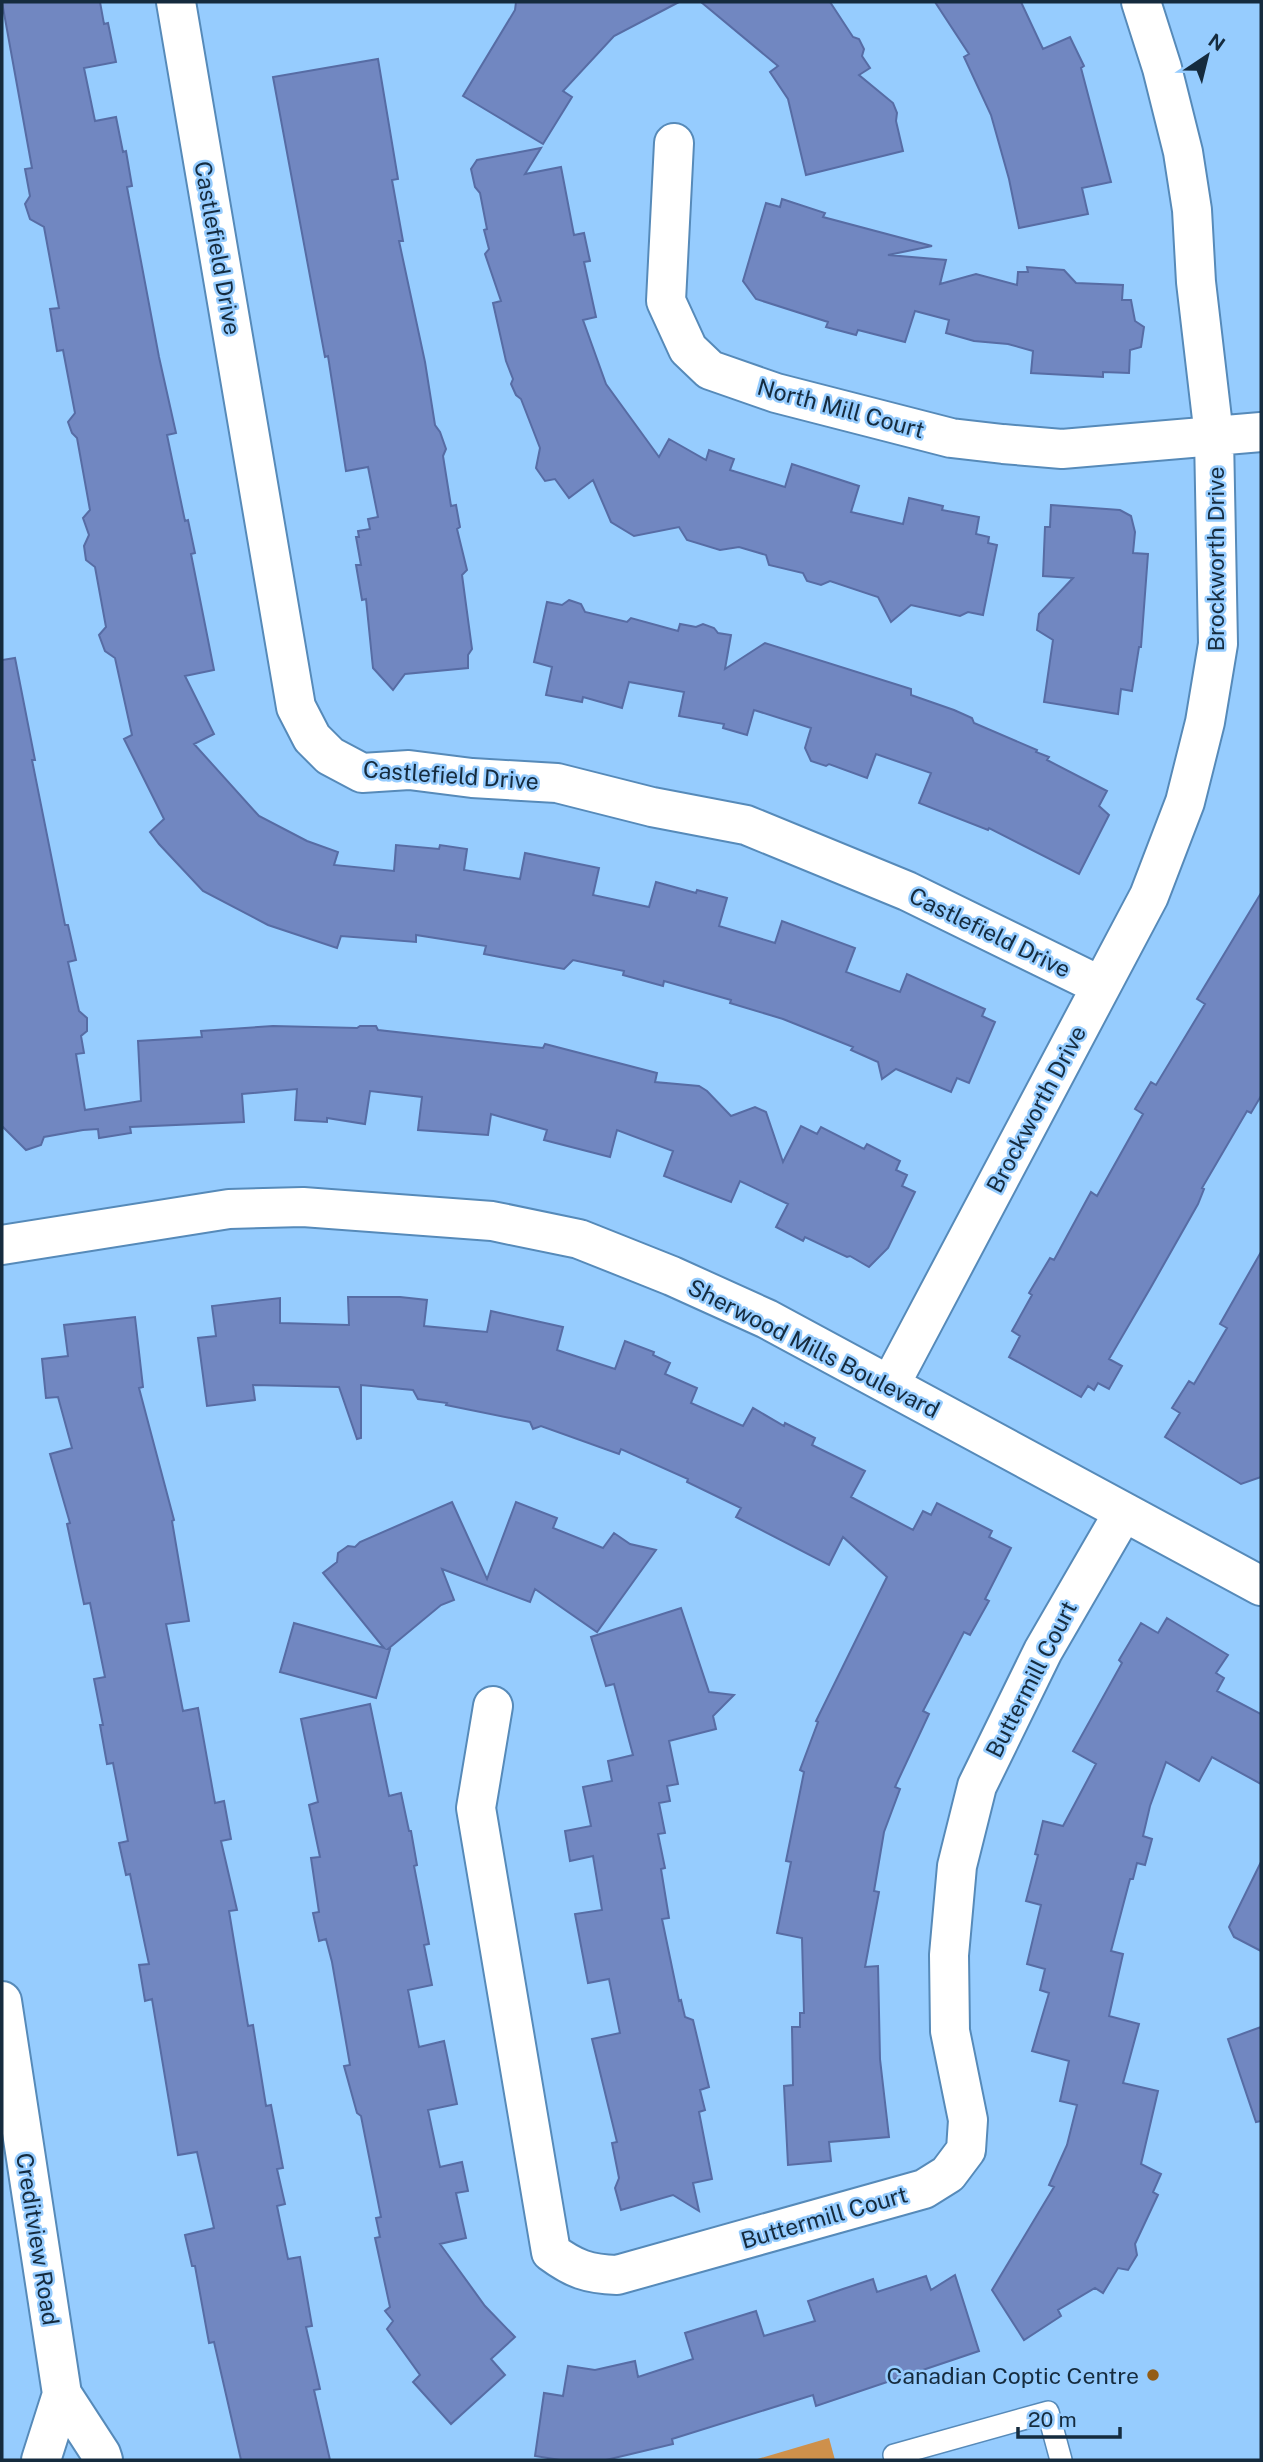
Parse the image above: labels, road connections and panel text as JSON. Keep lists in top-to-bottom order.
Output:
{
  "streets": {
    "street": [
      "Castlefield Drive",
      "North Mill Court",
      "Brockworth Drive",
      "Sherwood Mills Boulevard",
      "Buttermill Court",
      "Creditview Road"
    ]
  },
  "crossings": [
    ["Castlefield Drive", "Brockworth Drive"],
    ["North Mill Court", "Brockworth Drive"],
    ["Brockworth Drive", "Sherwood Mills Boulevard"],
    ["Sherwood Mills Boulevard", "Buttermill Court"]
  ],
  "places": ["Canadian Coptic Centre"],
  "scale_bar": "20 m",
  "north": "top right"
}
